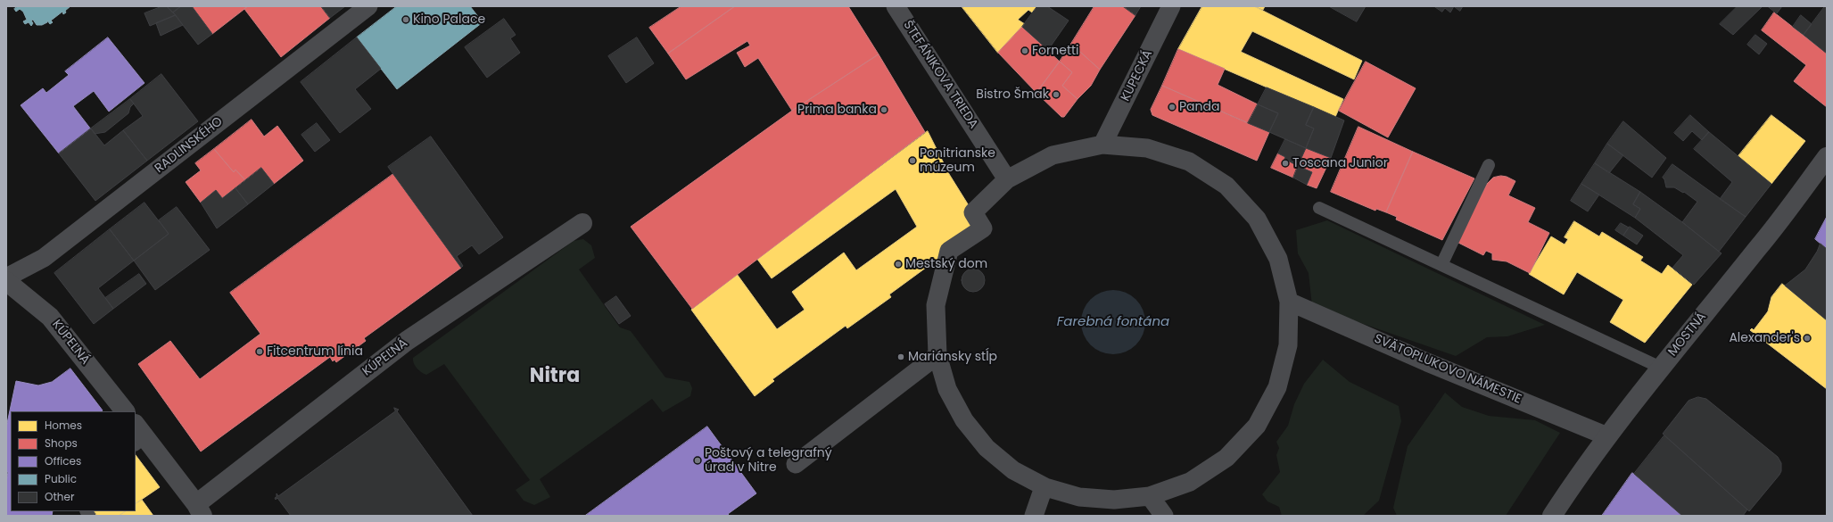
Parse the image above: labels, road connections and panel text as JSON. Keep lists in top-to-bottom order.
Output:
{
  "streets": {
    "street": [
      "ŠTEFÁNIKOVA TRIEDA",
      "KUPECKÁ",
      "RADLINSKÉHO",
      "MOSTNÁ",
      "KÚPEĽNÁ",
      "SVÄTOPLUKOVO NÁMESTIE"
    ]
  },
  "crossings": [
    ["MOSTNÁ", "SVÄTOPLUKOVO NÁMESTIE"]
  ],
  "districts": ["Nitra"],
  "water": ["Farebná fontána"],
  "places": [
    "Kino Palace",
    "Fornetti",
    "Bistro Šmak",
    "Panda",
    "Prima banka",
    "Ponitrianske múzeum",
    "Toscana Junior",
    "Mestský dom",
    "Alexander's",
    "Fitcentrum línia",
    "Mariánsky stĺp",
    "Poštový a telegrafný úrad v Nitre"
  ],
  "legend": [
    "Homes",
    "Shops",
    "Offices",
    "Public",
    "Other"
  ]
}
